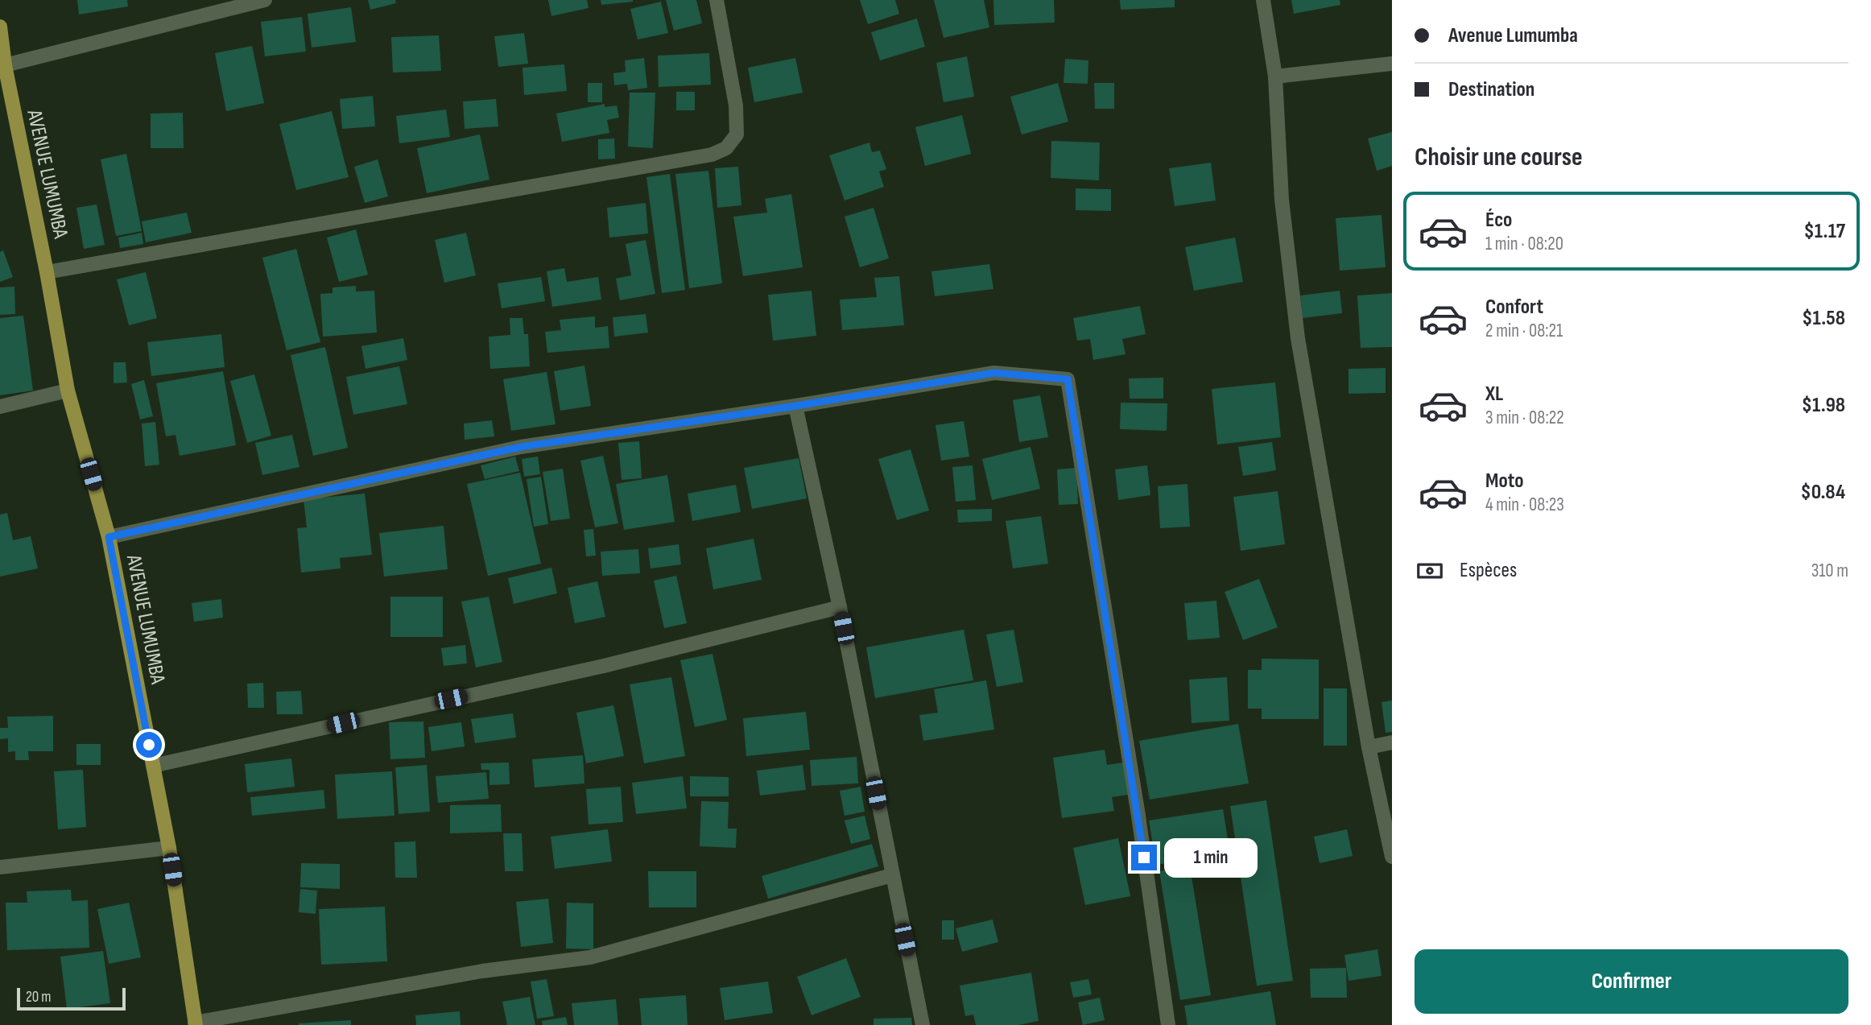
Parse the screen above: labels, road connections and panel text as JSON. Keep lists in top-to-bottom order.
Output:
{
  "streets": {
    "main road": ["AVENUE LUMUMBA"]
  },
  "scale_bar": "20 m",
  "page": {
    "banner": ["Avenue Lumumba", "Destination"],
    "heading": "Choisir une course",
    "list": [
      {
        "name": "Éco",
        "note": "1 min · 08:20",
        "value": "$1.17"
      },
      {
        "name": "Confort",
        "note": "2 min · 08:21",
        "value": "$1.58"
      },
      {
        "name": "XL",
        "note": "3 min · 08:22",
        "value": "$1.98"
      },
      {
        "name": "Moto",
        "note": "4 min · 08:23",
        "value": "$0.84"
      }
    ],
    "pay": ["Espèces", "310 m"],
    "bubble": "1 min",
    "buttons": "Confirmer",
    "scale": "20 m"
  }
}
